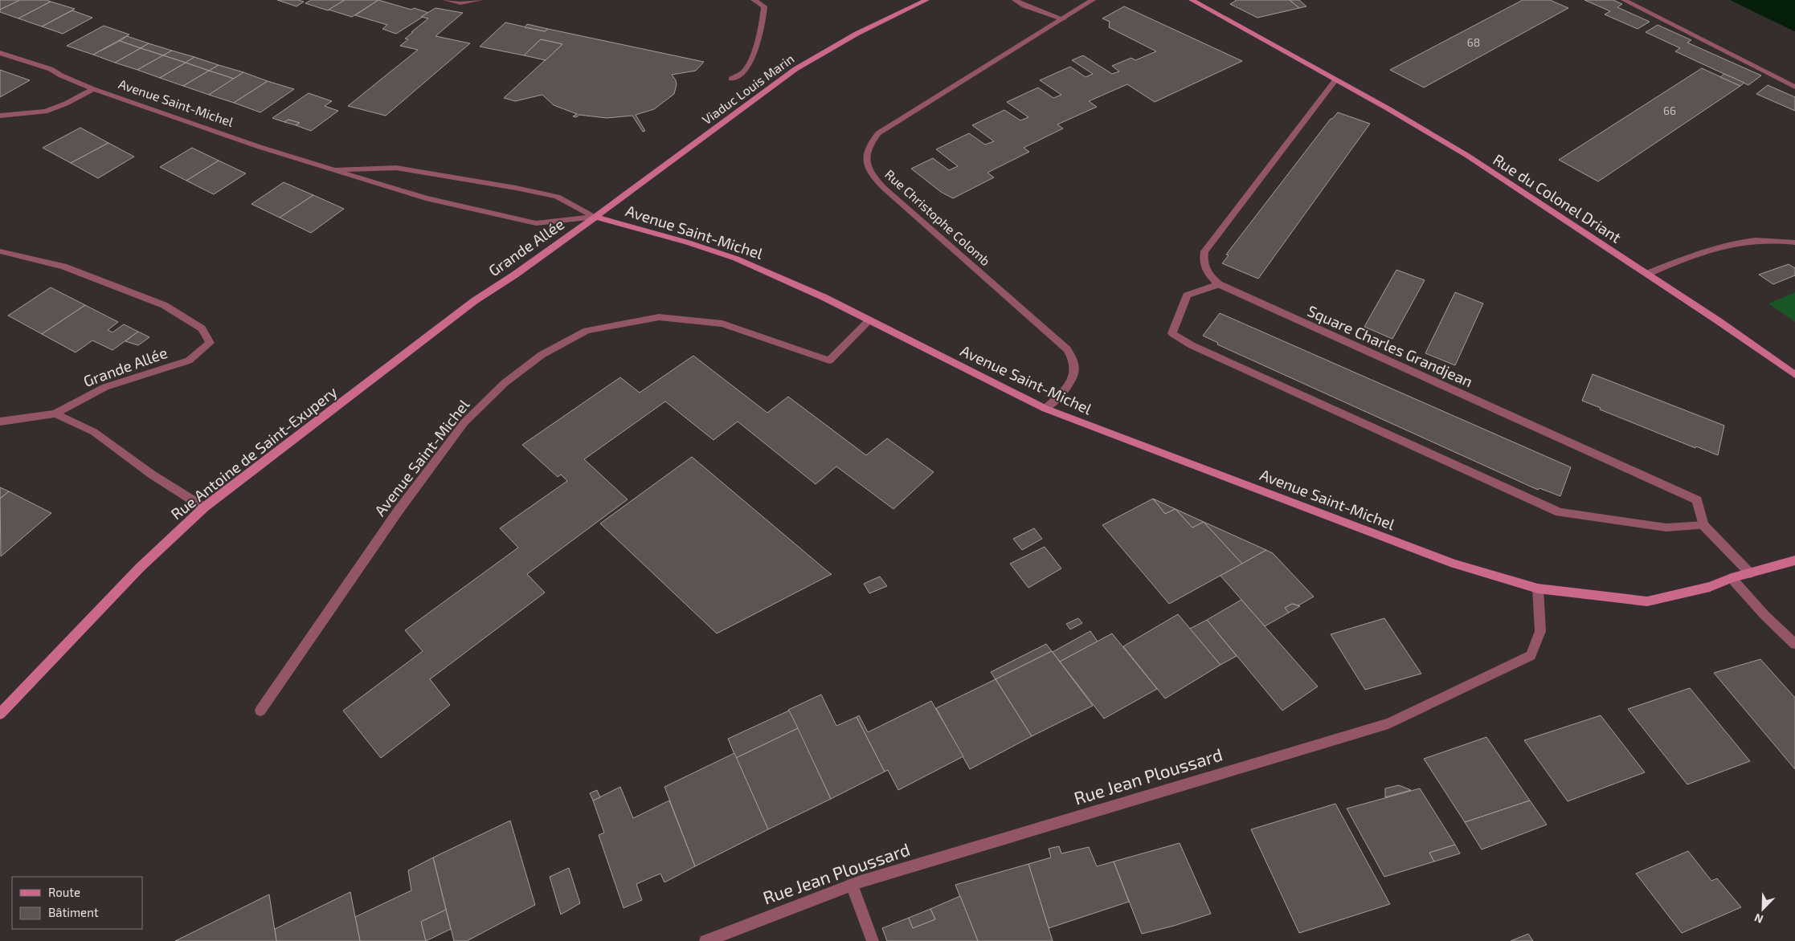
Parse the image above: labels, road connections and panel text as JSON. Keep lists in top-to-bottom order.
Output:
{
  "streets": {
    "main road": [
      "Viaduc Louis Marin",
      "Avenue Saint-Michel",
      "Rue du Colonel Driant",
      "Grande Allée",
      "Rue Antoine de Saint-Exupery"
    ],
    "street": ["Rue Christophe Colomb", "Square Charles Grandjean", "Rue Jean Ploussard"]
  },
  "crossings": [
    ["Viaduc Louis Marin", "Avenue Saint-Michel"],
    ["Viaduc Louis Marin", "Grande Allée"],
    ["Avenue Saint-Michel", "Rue Christophe Colomb"],
    ["Avenue Saint-Michel", "Grande Allée"],
    ["Avenue Saint-Michel", "Square Charles Grandjean"],
    ["Avenue Saint-Michel", "Rue Jean Ploussard"],
    ["Rue du Colonel Driant", "Square Charles Grandjean"],
    ["Grande Allée", "Rue Antoine de Saint-Exupery"]
  ],
  "house_numbers": ["68", "66"],
  "legend": ["Route", "Bâtiment"],
  "north": "bottom left"
}
